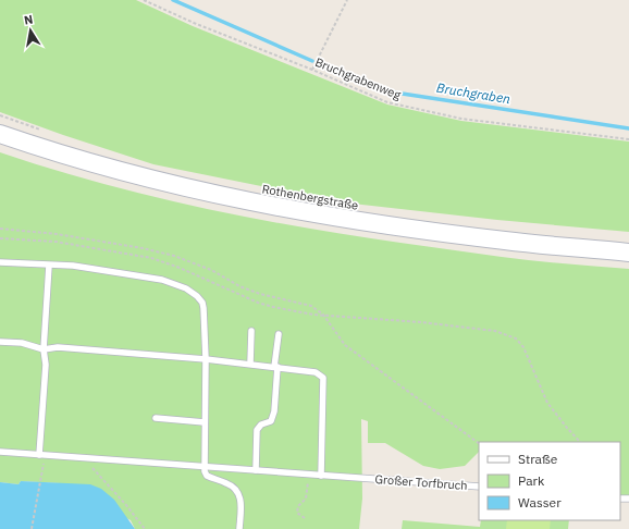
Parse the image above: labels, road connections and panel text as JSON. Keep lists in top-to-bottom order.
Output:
{
  "streets": {
    "main road": ["Rothenbergstraße"],
    "lane": ["Großer Torfbruch"],
    "path": ["Bruchgrabenweg"]
  },
  "water": ["Bruchgraben"],
  "legend": ["Straße", "Park", "Wasser"],
  "north": "top"
}
